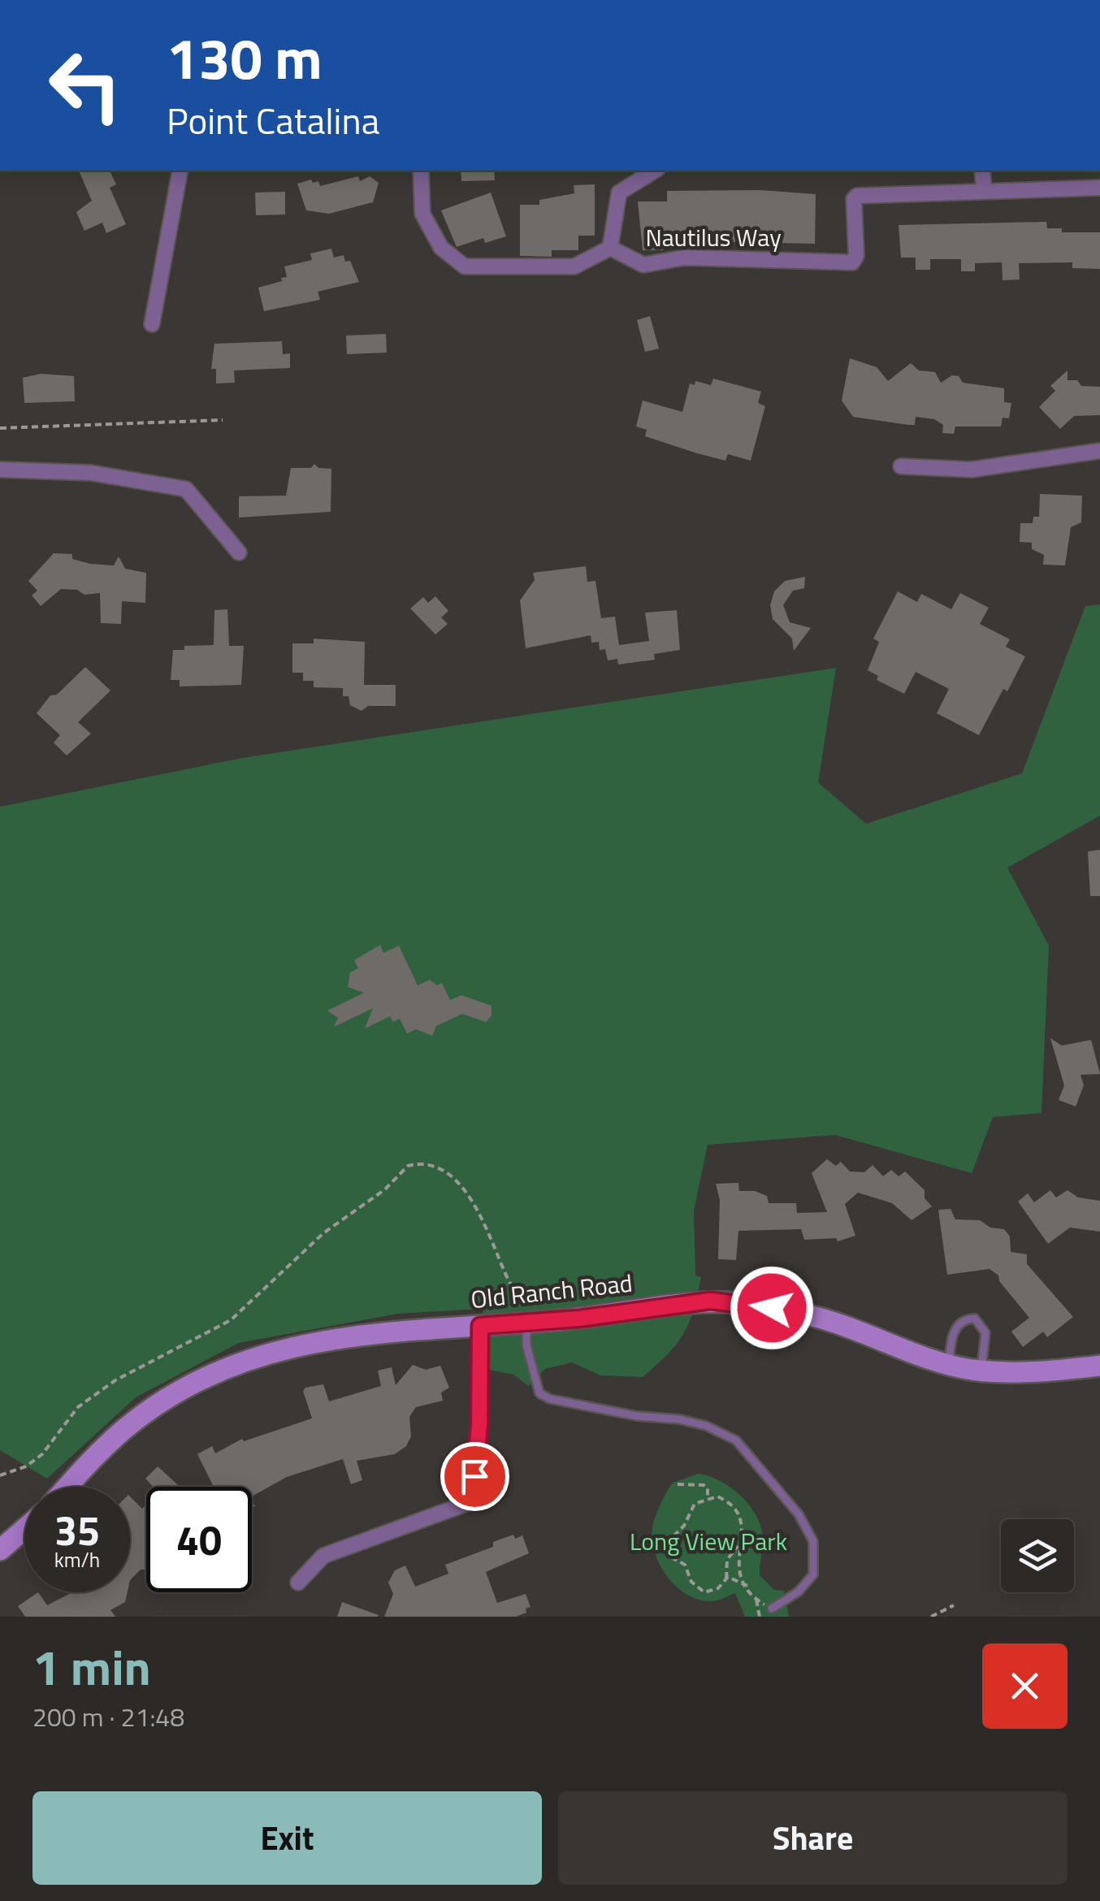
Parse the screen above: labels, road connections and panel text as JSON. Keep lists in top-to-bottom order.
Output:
{
  "streets": {
    "street": ["Nautilus Way", "Old Ranch Road"]
  },
  "parks": ["Long View Park"],
  "page": {
    "turn": ["130 m", "Point Catalina"],
    "speed": "35 km/h",
    "limit": "40",
    "heading": ["1 min", "200 m · 21:48"],
    "buttons": ["Exit", "Share"]
  }
}
